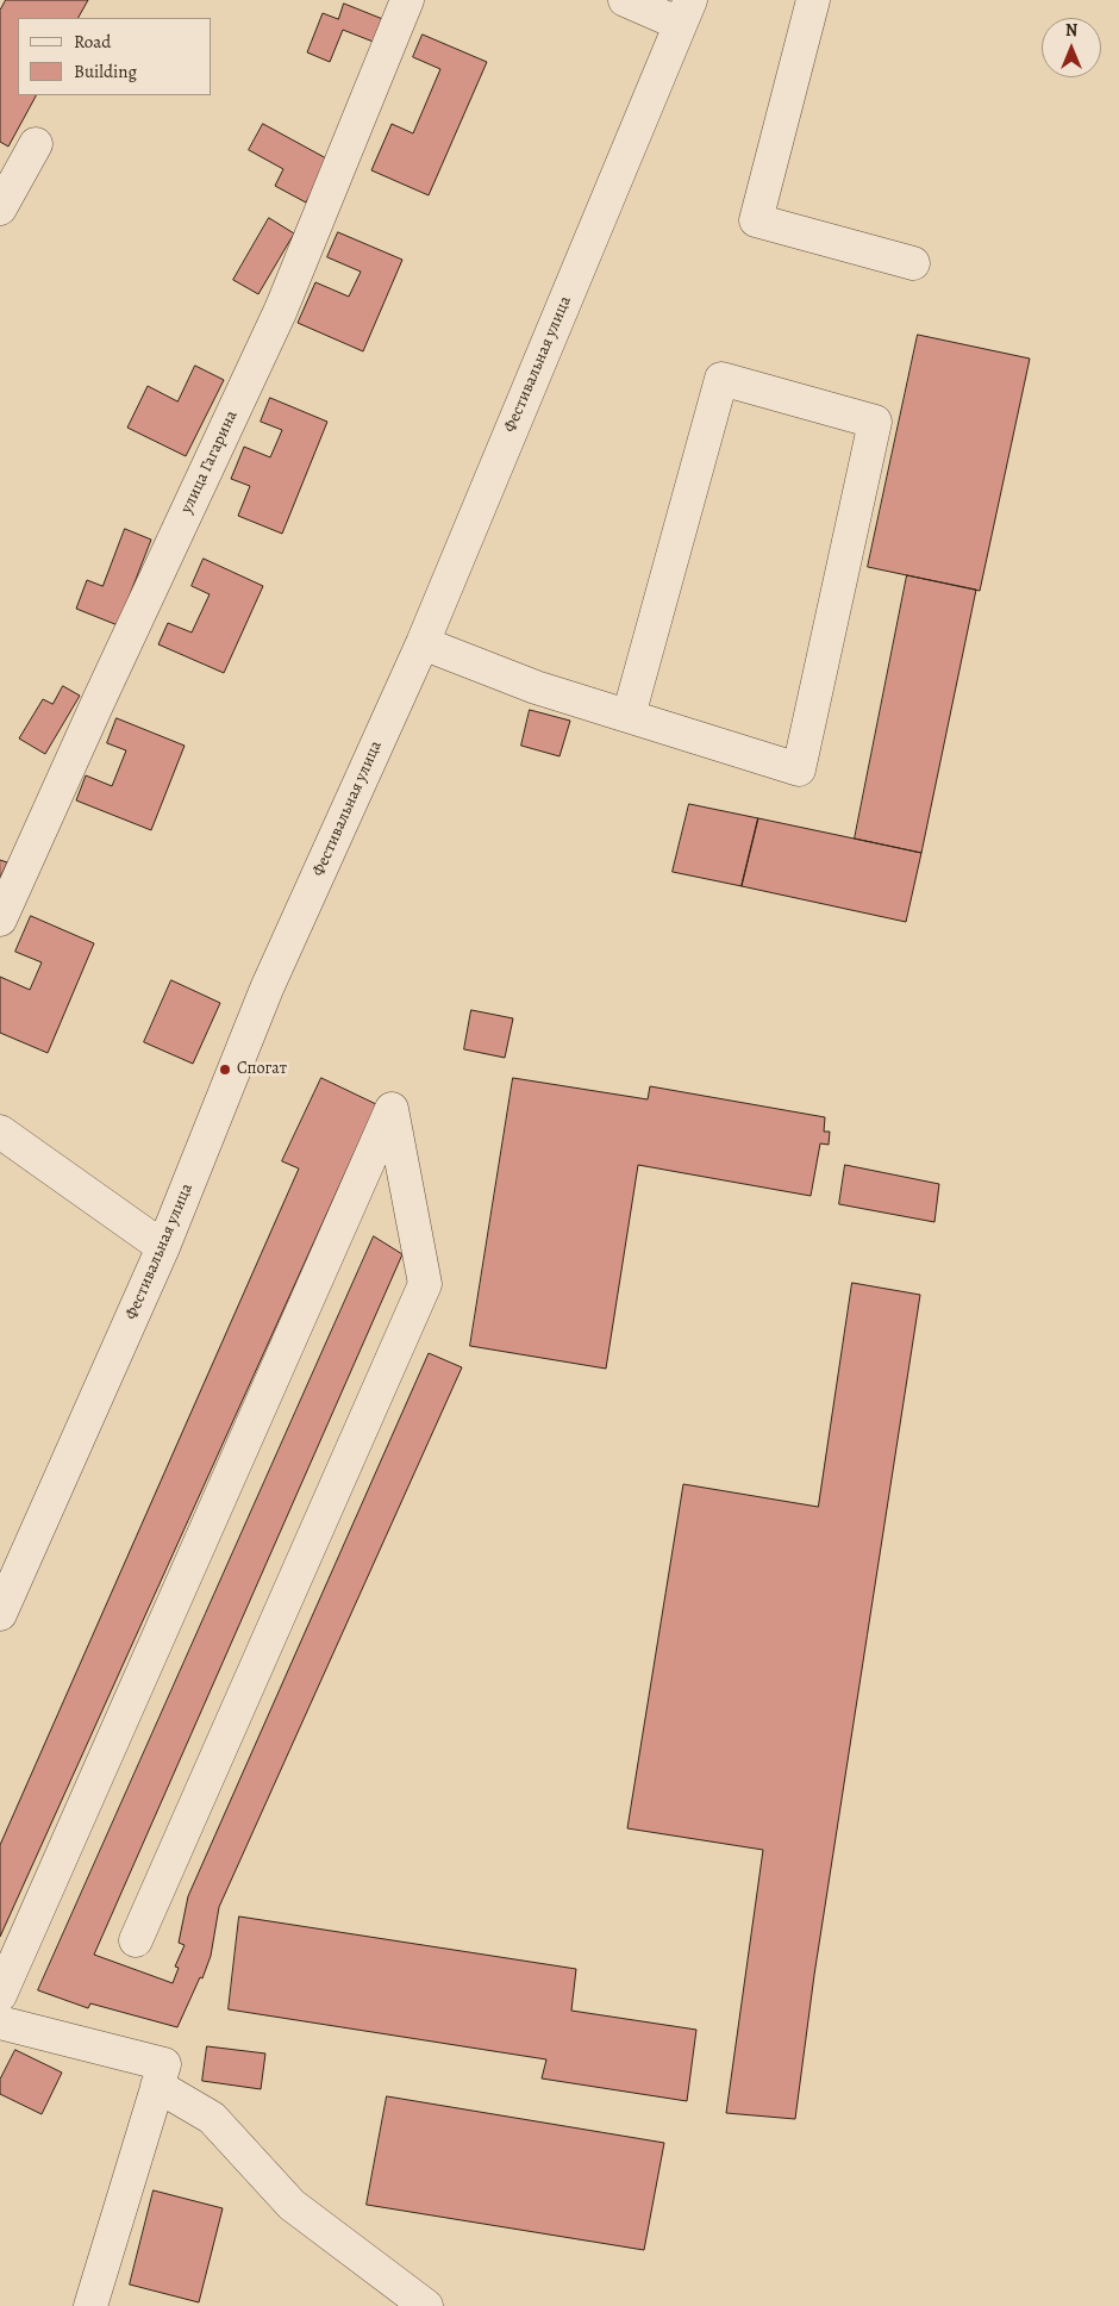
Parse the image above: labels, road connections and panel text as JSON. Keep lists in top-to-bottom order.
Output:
{
  "streets": {
    "street": ["Фестивальная улица", "улица Гагарина"]
  },
  "places": ["Спогат"],
  "legend": ["Road", "Building"],
  "north": "top"
}
